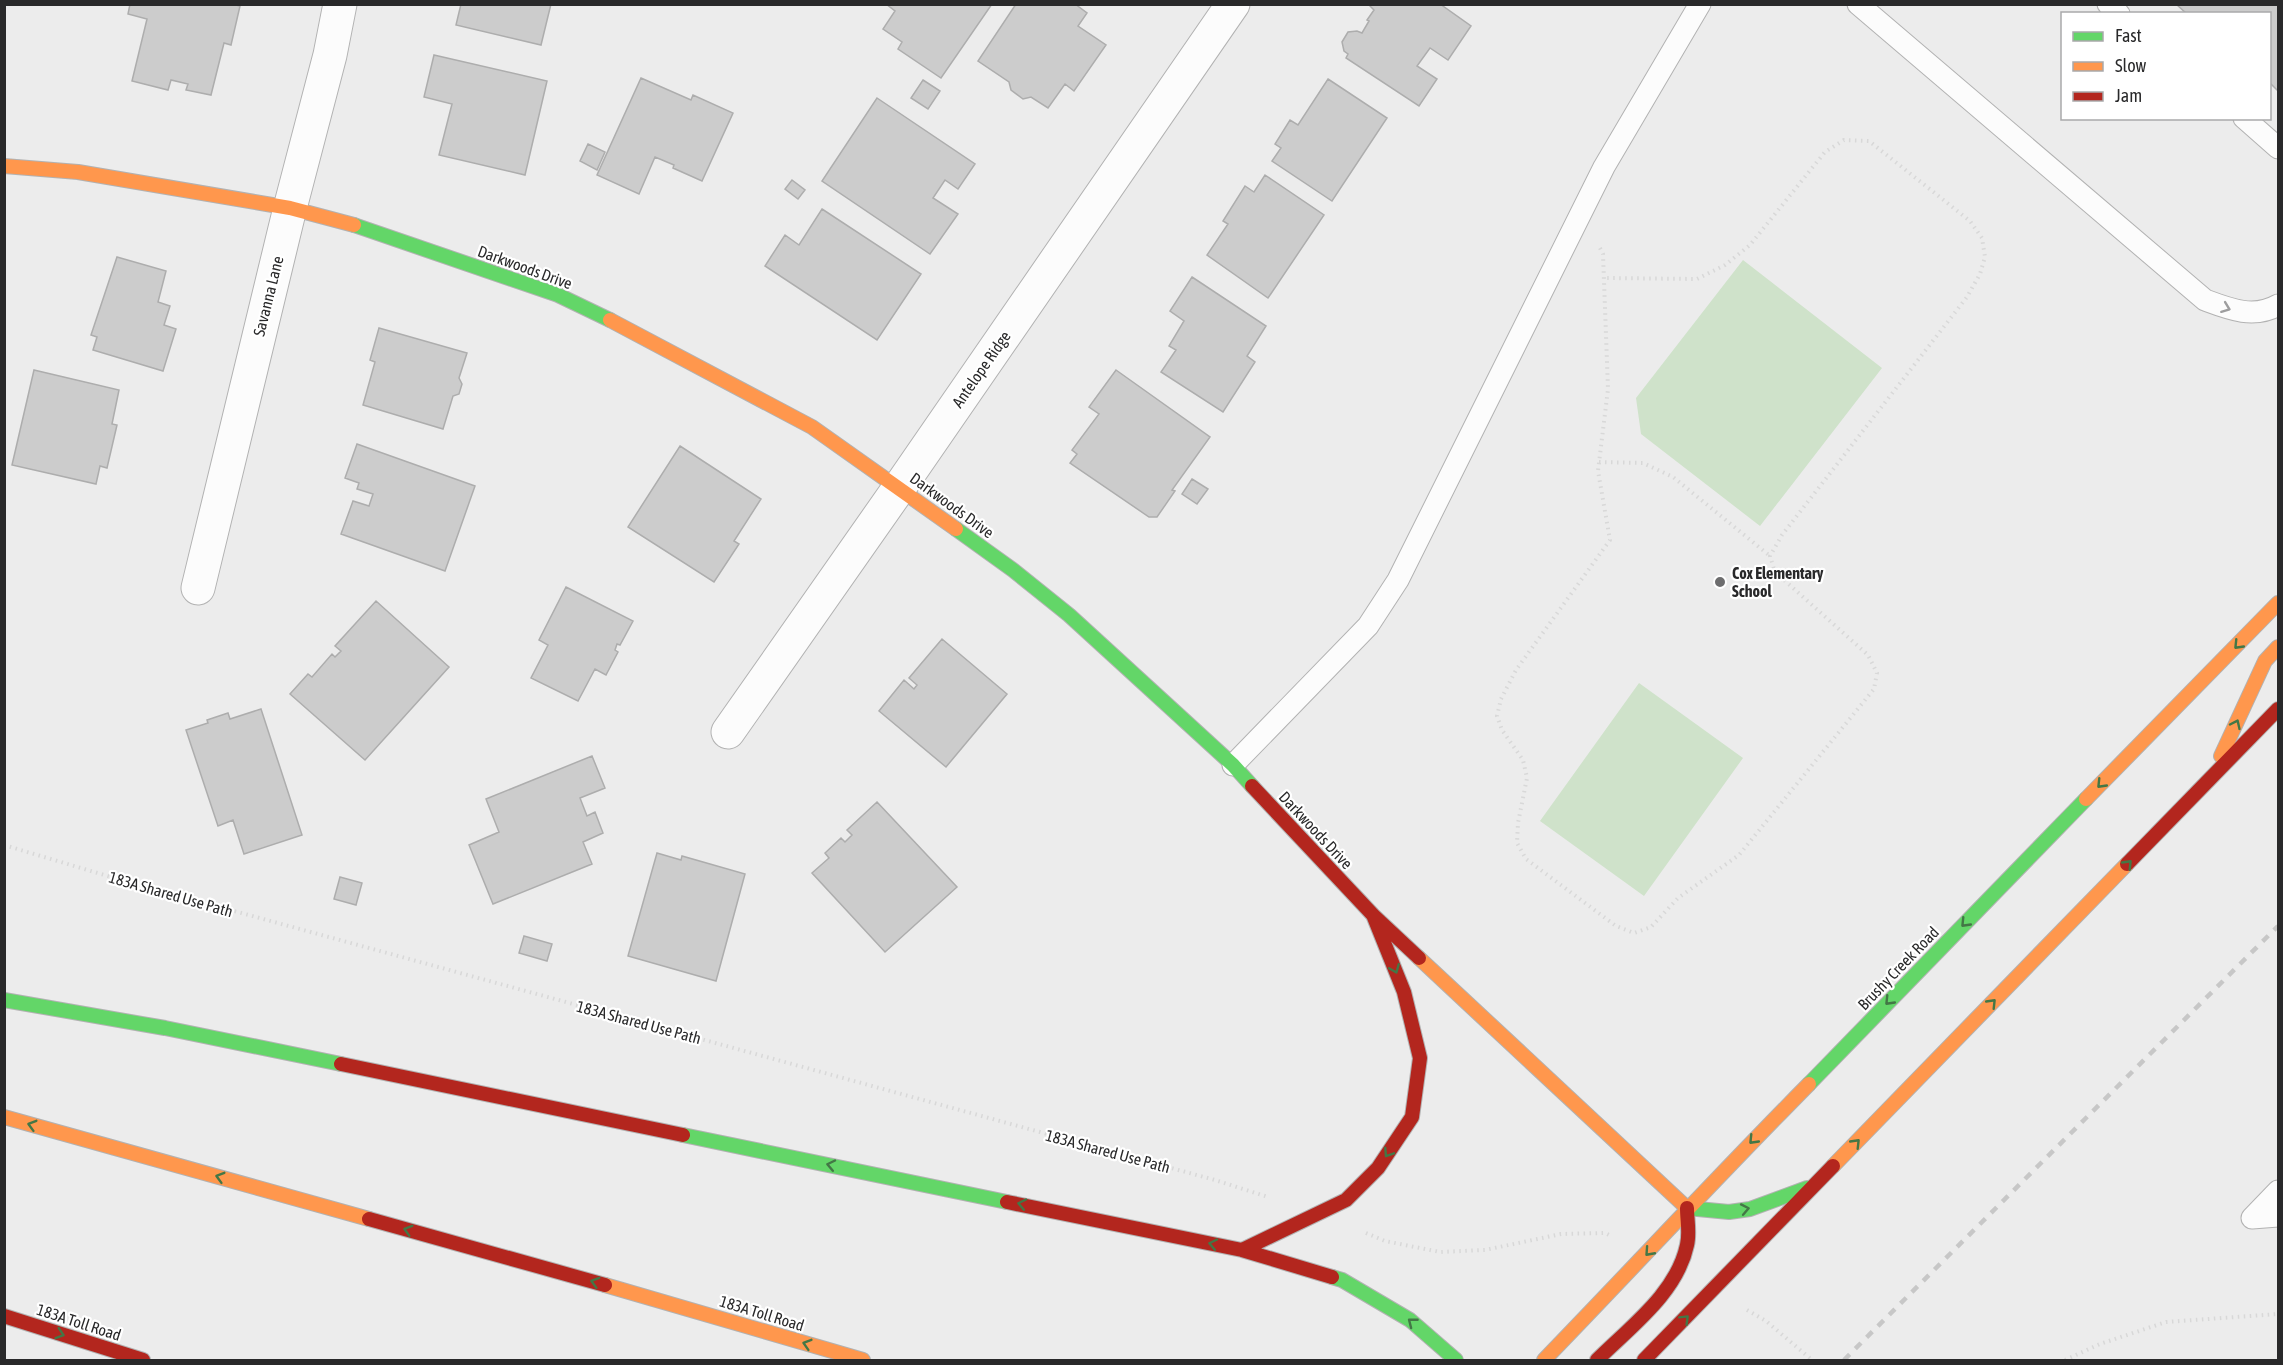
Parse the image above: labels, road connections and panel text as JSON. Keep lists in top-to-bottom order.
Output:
{
  "streets": {
    "main road": ["Darkwoods Drive", "Brushy Creek Road", "183A Toll Road"],
    "street": ["Savanna Lane", "Antelope Ridge"],
    "path": ["183A Shared Use Path"]
  },
  "crossings": [
    ["Darkwoods Drive", "Savanna Lane"],
    ["Darkwoods Drive", "Antelope Ridge"],
    ["Darkwoods Drive", "Brushy Creek Road"]
  ],
  "places": ["Cox Elementary School"],
  "legend": ["Fast", "Slow", "Jam"]
}
